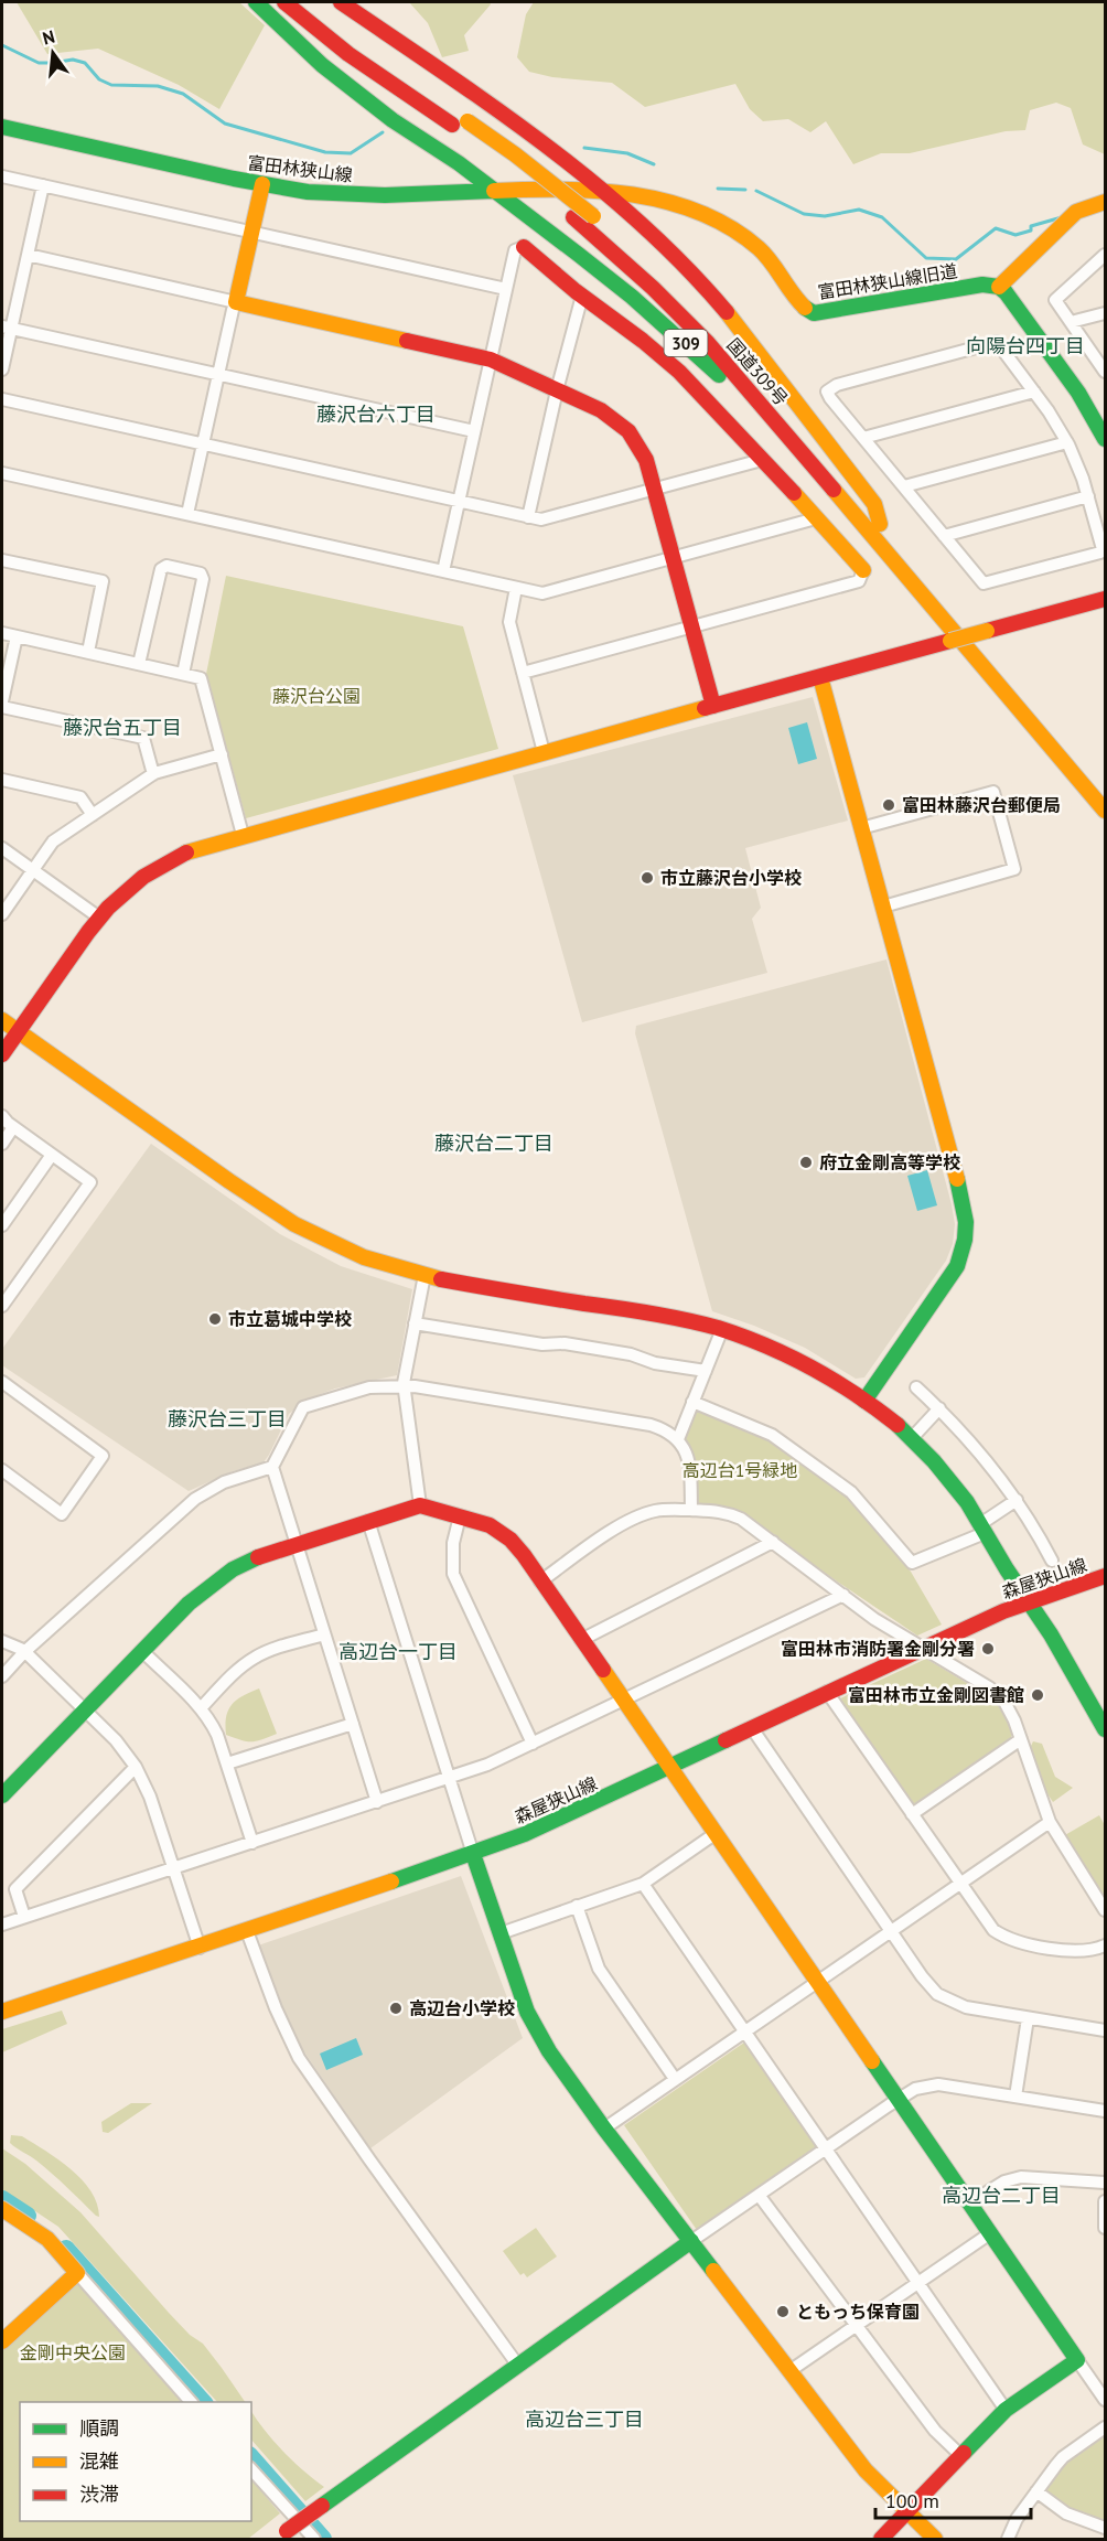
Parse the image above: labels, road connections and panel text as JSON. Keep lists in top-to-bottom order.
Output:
{
  "streets": {
    "main road": [
      "富田林狭山線",
      "富田林狭山線旧道",
      "309",
      "国道309号",
      "森屋狭山線"
    ]
  },
  "crossings": [
    ["富田林狭山線", "富田林狭山線旧道"],
    ["富田林狭山線", "309"],
    ["富田林狭山線旧道", "309"],
    ["309", "国道309号"]
  ],
  "districts": [
    "向陽台四丁目",
    "藤沢台六丁目",
    "藤沢台五丁目",
    "藤沢台二丁目",
    "藤沢台三丁目",
    "高辺台一丁目",
    "高辺台二丁目",
    "高辺台三丁目"
  ],
  "parks": ["藤沢台公園", "高辺台1号緑地", "金剛中央公園"],
  "places": [
    "富田林藤沢台郵便局",
    "市立藤沢台小学校",
    "府立金剛高等学校",
    "市立葛城中学校",
    "富田林市消防署金剛分署",
    "富田林市立金剛図書館",
    "高辺台小学校",
    "ともっち保育園"
  ],
  "legend": ["順調", "混雑", "渋滞"],
  "scale_bar": "100 m",
  "north": "top"
}
